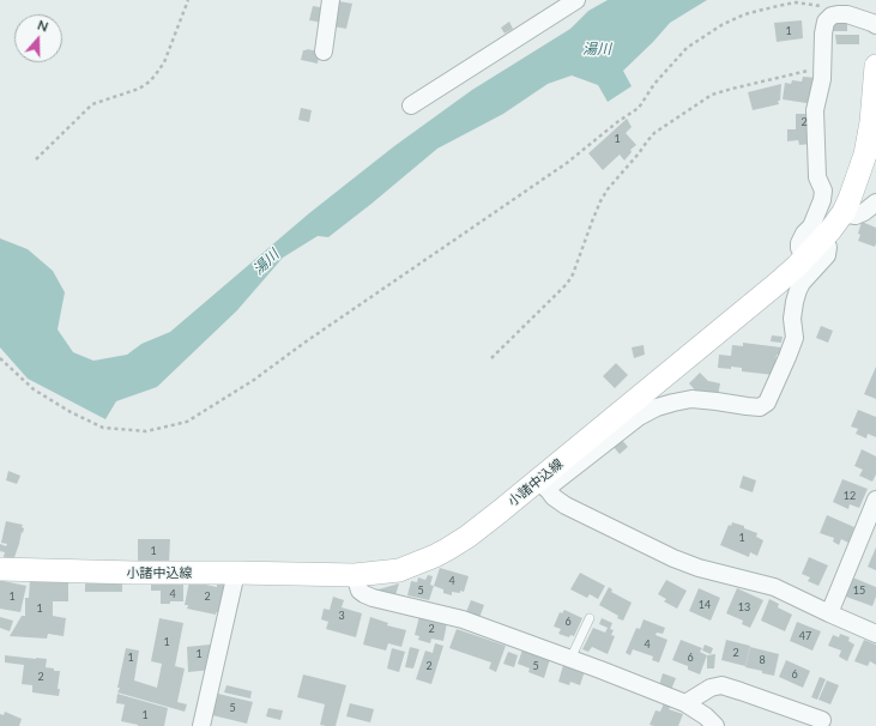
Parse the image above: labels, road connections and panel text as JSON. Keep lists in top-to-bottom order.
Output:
{
  "streets": {
    "main road": ["小諸中込線"]
  },
  "water": ["湯川"],
  "house_numbers": [
    "1",
    "2",
    "1",
    "12",
    "1",
    "1",
    "4",
    "5",
    "15",
    "4",
    "1",
    "2",
    "14",
    "13",
    "1",
    "3",
    "6",
    "2",
    "47",
    "1",
    "4",
    "2",
    "1",
    "1",
    "6",
    "8",
    "2",
    "5",
    "6",
    "2",
    "5",
    "1"
  ],
  "north": "top"
}
